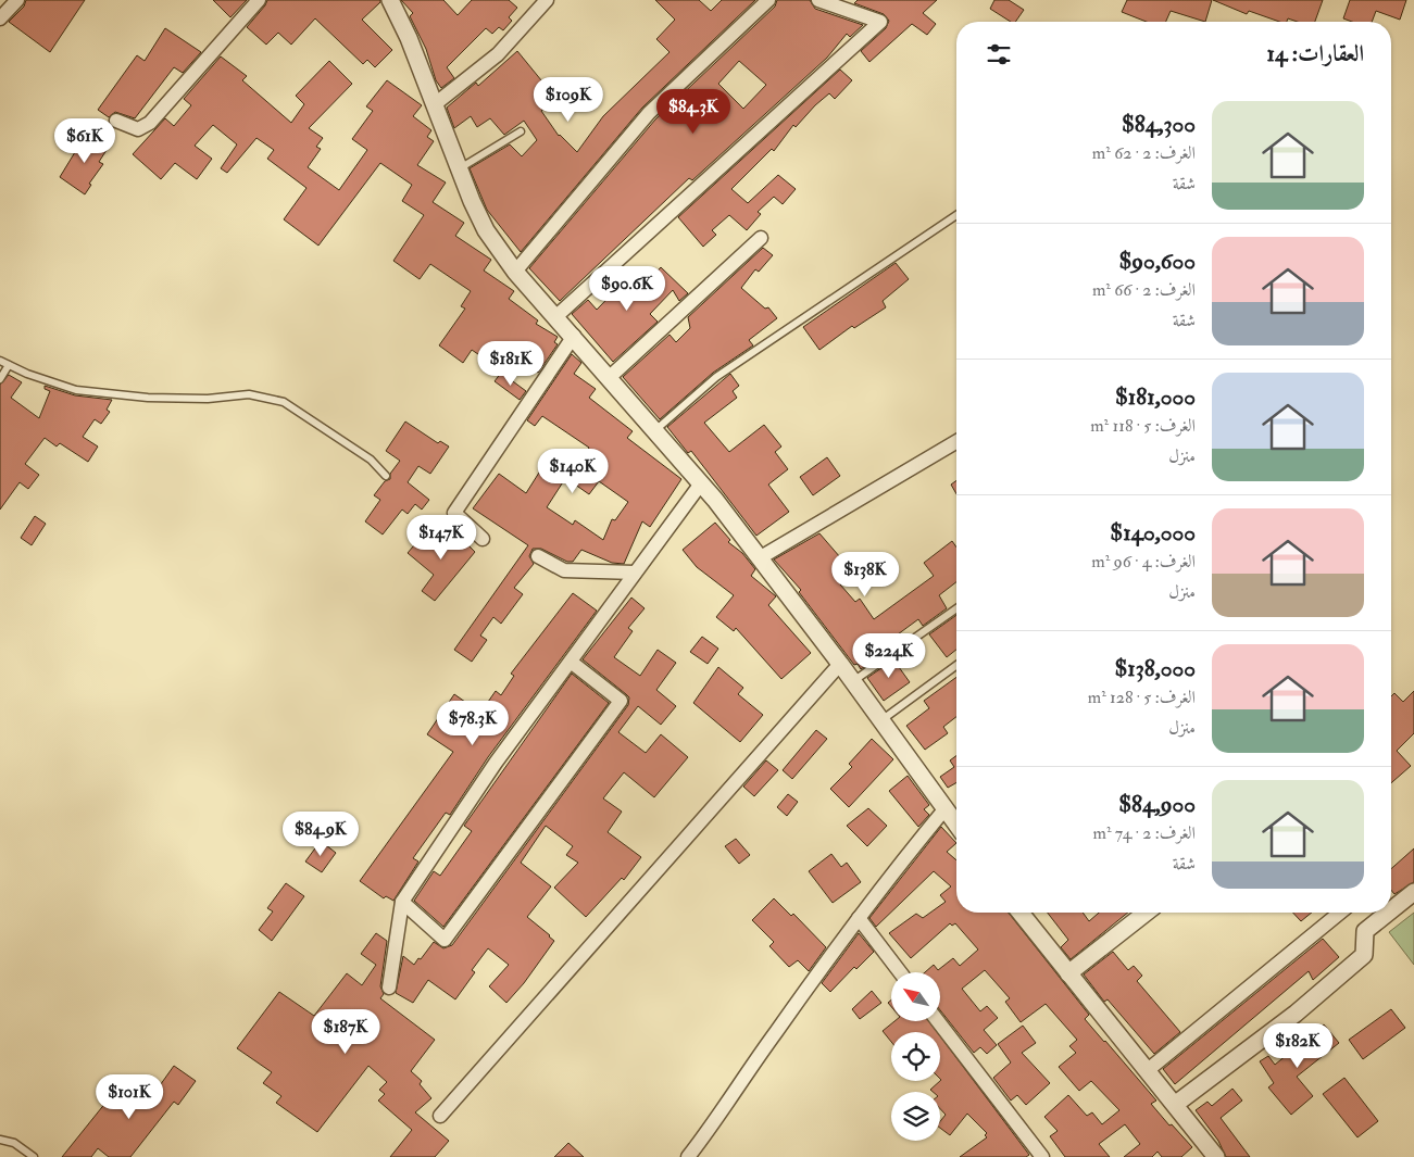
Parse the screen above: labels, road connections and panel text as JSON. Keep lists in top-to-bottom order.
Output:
{
  "north": "top left",
  "page": {
    "heading": "العقارات: 14",
    "price": [
      "$109K",
      "$84.3K",
      "$61K",
      "$90.6K",
      "$181K",
      "$140K",
      "$147K",
      "$138K",
      "$224K",
      "$78.3K",
      "$84.9K",
      "$187K",
      "$182K",
      "$101K"
    ],
    "list": [
      {
        "name": "$84,300",
        "note": "الغرف: 2 · 62 m² · شقة"
      },
      {
        "name": "$90,600",
        "note": "الغرف: 2 · 66 m² · شقة"
      },
      {
        "name": "$181,000",
        "note": "الغرف: 5 · 118 m² · منزل"
      },
      {
        "name": "$140,000",
        "note": "الغرف: 4 · 96 m² · منزل"
      },
      {
        "name": "$138,000",
        "note": "الغرف: 5 · 128 m² · منزل"
      },
      {
        "name": "$84,900",
        "note": "الغرف: 2 · 74 m² · شقة"
      }
    ]
  }
}
